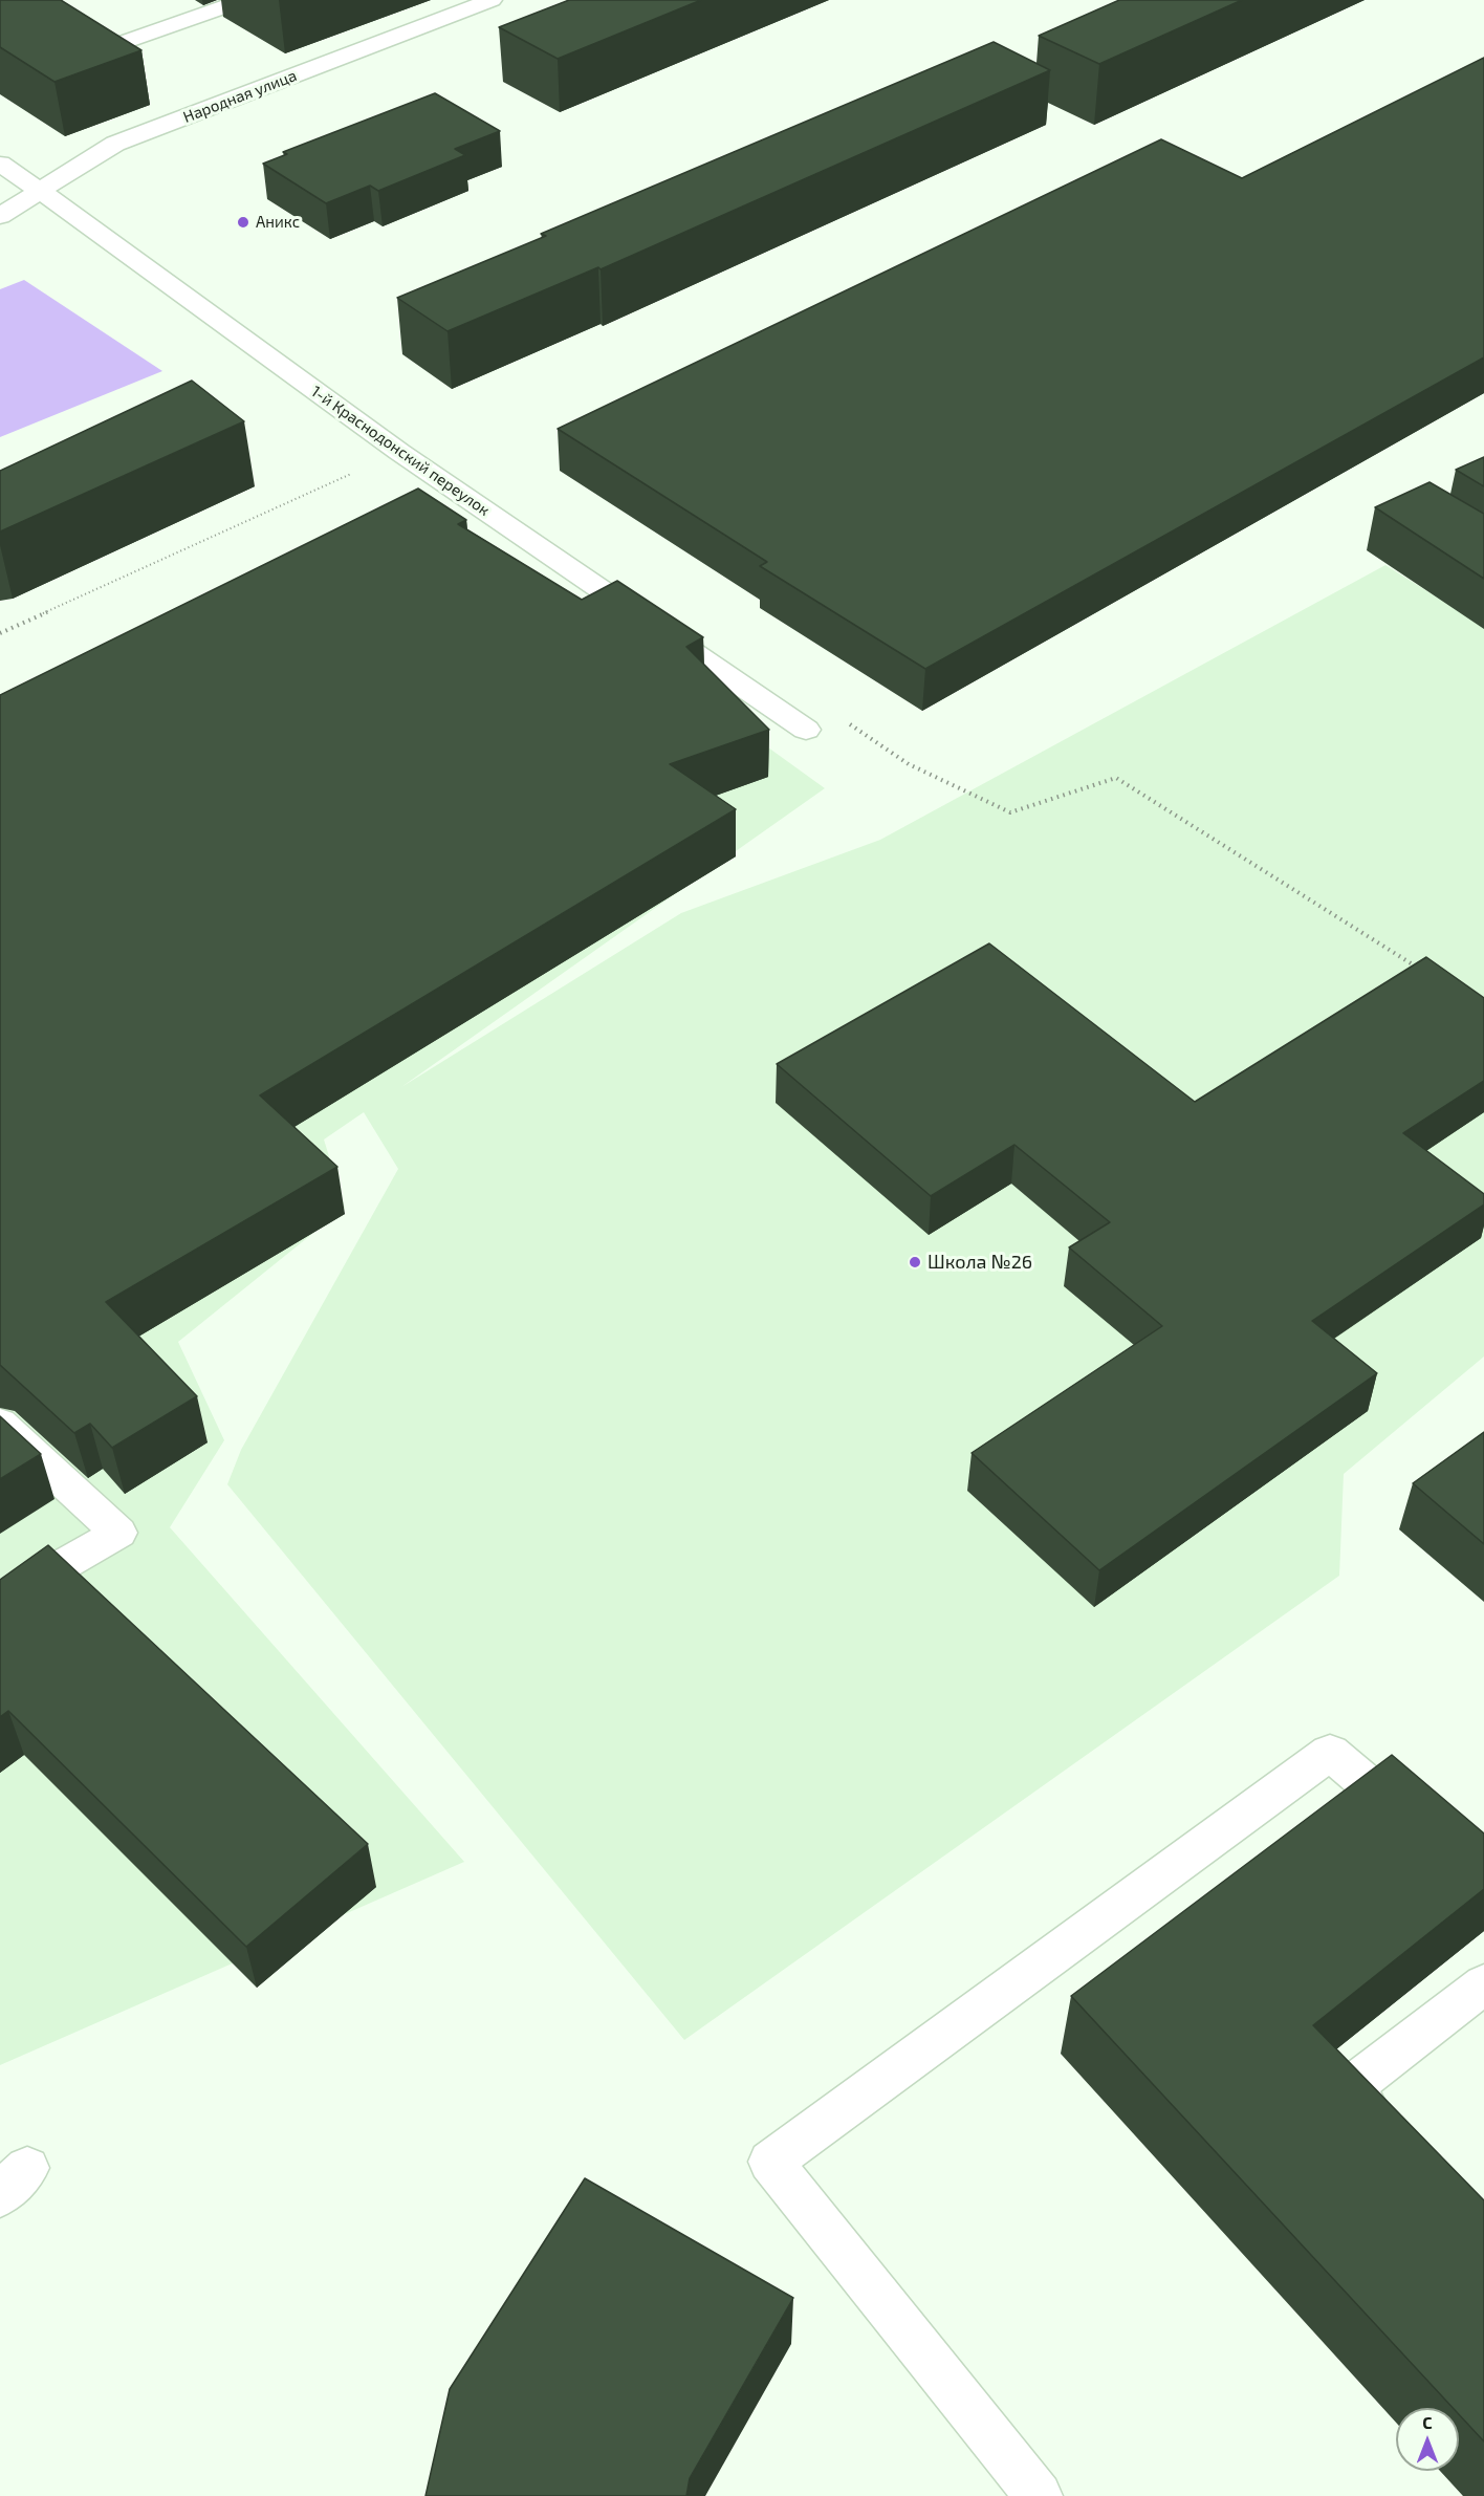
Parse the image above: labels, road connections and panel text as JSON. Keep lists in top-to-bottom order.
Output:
{
  "streets": {
    "street": ["Народная улица", "1-й Краснодонский переулок"]
  },
  "crossings": [
    ["Народная улица", "1-й Краснодонский переулок"]
  ],
  "places": ["Аникс", "Школа №26"],
  "north": "top"
}
